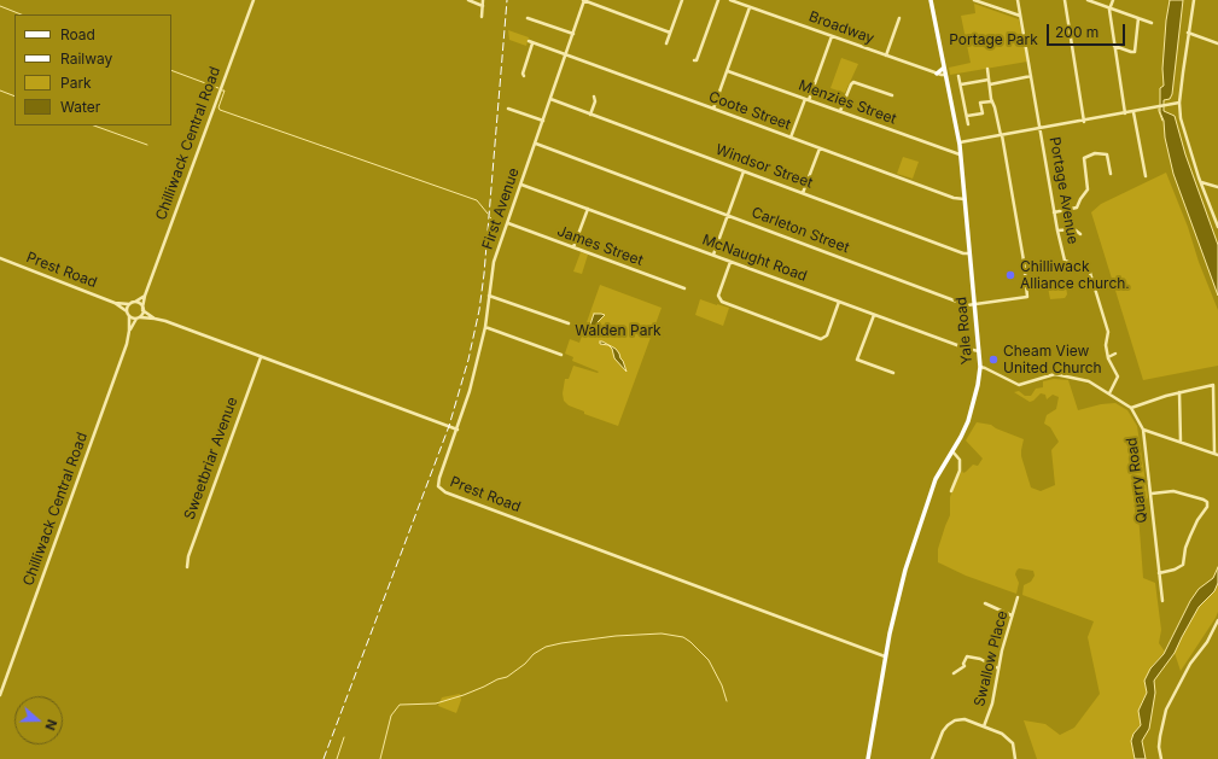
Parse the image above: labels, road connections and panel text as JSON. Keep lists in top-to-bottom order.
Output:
{
  "streets": {
    "main road": ["Yale Road"],
    "street": [
      "Broadway",
      "Menzies Street",
      "Coote Street",
      "Chilliwack Central Road",
      "Windsor Street",
      "Portage Avenue",
      "First Avenue",
      "Carleton Street",
      "James Street",
      "McNaught Road",
      "Prest Road",
      "Sweetbriar Avenue",
      "Quarry Road",
      "Swallow Place"
    ]
  },
  "crossings": [
    ["Broadway", "Yale Road"],
    ["Menzies Street", "Yale Road"],
    ["Coote Street", "First Avenue"],
    ["Coote Street", "Yale Road"],
    ["Chilliwack Central Road", "Prest Road"],
    ["Windsor Street", "First Avenue"],
    ["Windsor Street", "Yale Road"],
    ["Portage Avenue", "Quarry Road"],
    ["First Avenue", "Carleton Street"],
    ["First Avenue", "James Street"],
    ["First Avenue", "McNaught Road"],
    ["First Avenue", "Prest Road"],
    ["Carleton Street", "Yale Road"],
    ["McNaught Road", "Yale Road"],
    ["Prest Road", "Yale Road"],
    ["Yale Road", "Quarry Road"]
  ],
  "parks": ["Portage Park", "Walden Park"],
  "places": ["Chilliwack Alliance church.", "Cheam View United Church"],
  "legend": [
    "Road",
    "Railway",
    "Park",
    "Water"
  ],
  "scale_bar": "200 m",
  "north": "right"
}
